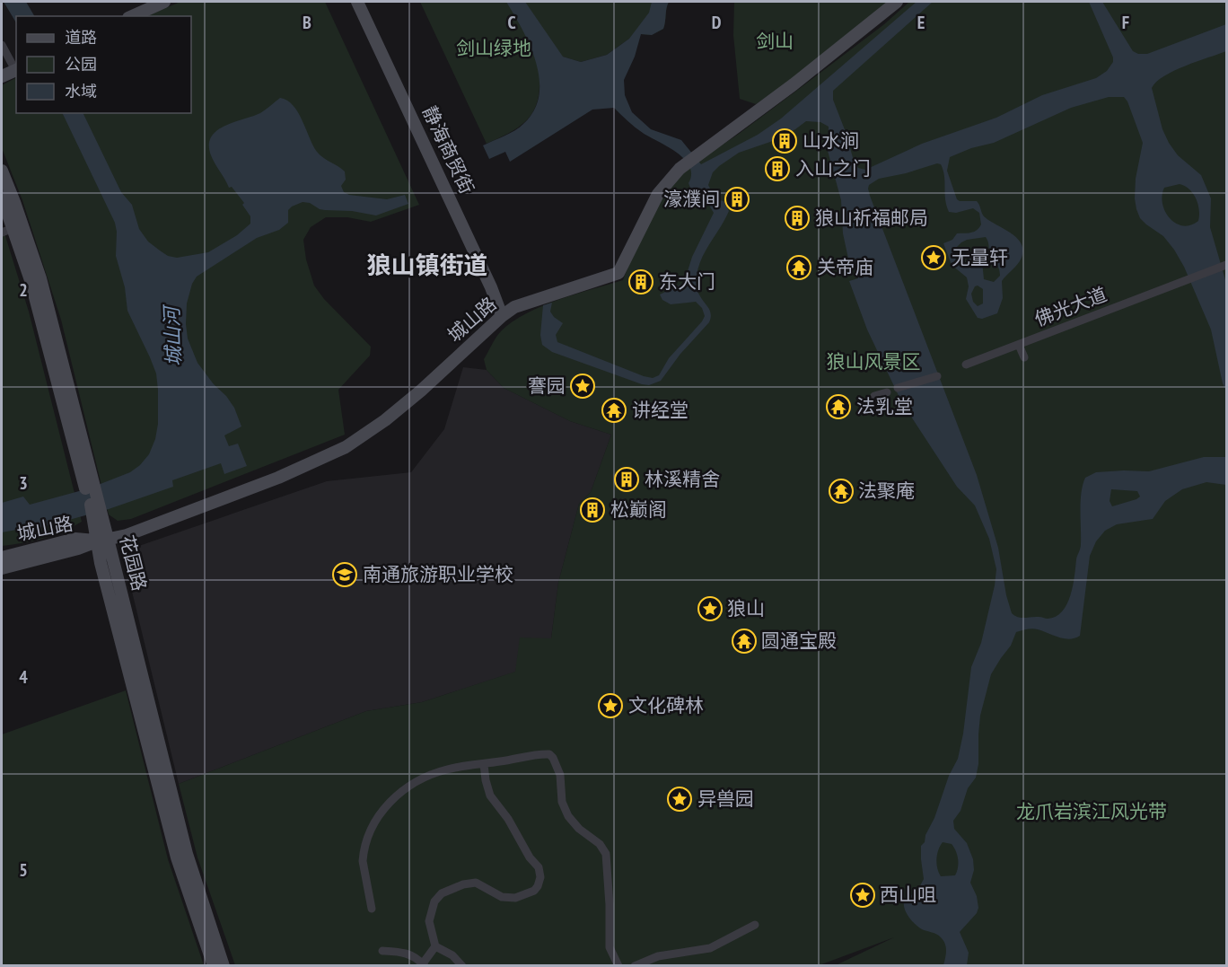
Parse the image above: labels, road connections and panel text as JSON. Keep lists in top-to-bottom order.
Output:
{
  "streets": {
    "main road": ["静海商贸街", "城山路", "花园路"],
    "street": ["佛光大道"]
  },
  "crossings": [
    ["静海商贸街", "城山路"],
    ["城山路", "花园路"]
  ],
  "districts": ["狼山镇街道"],
  "water": ["城山河"],
  "parks": [
    "剑山",
    "剑山绿地",
    "狼山风景区",
    "龙爪岩滨江风光带"
  ],
  "places": {
    "building": [
      "山水涧",
      "入山之门",
      "濠濮间",
      "狼山祈福邮局",
      "东大门",
      "林溪精舍",
      "松巅阁"
    ],
    "place": [
      "无量轩",
      "謇园",
      "狼山",
      "文化碑林",
      "异兽园",
      "西山咀"
    ],
    "temple": [
      "关帝庙",
      "法乳堂",
      "讲经堂",
      "法聚庵",
      "圆通宝殿"
    ],
    "school or university": ["南通旅游职业学校"]
  },
  "legend": ["道路", "公园", "水域"],
  "grid": {
    "columns": [
      "B",
      "C",
      "D",
      "E",
      "F"
    ],
    "rows": [
      "2",
      "3",
      "4",
      "5"
    ]
  }
}
